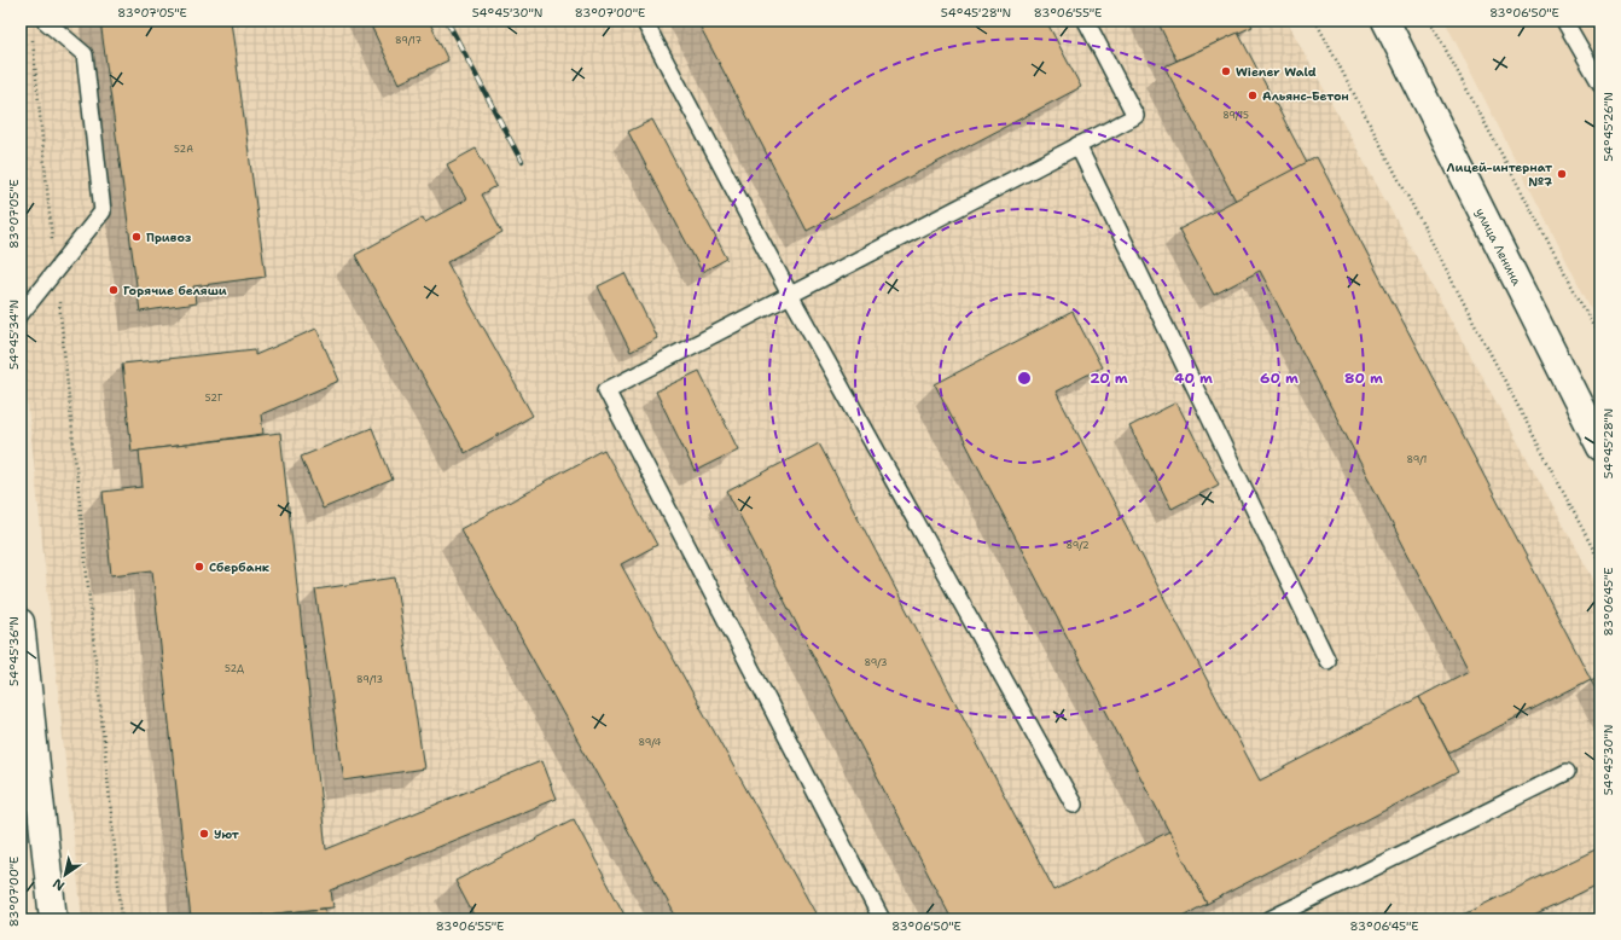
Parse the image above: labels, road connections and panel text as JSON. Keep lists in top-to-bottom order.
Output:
{
  "streets": {
    "main road": ["улица Ленина"]
  },
  "places": [
    "Wiener Wald",
    "Альянс-Бетон",
    "Лицей-интернат №7",
    "Привоз",
    "Горячие беляши",
    "Сбербанк",
    "Уют"
  ],
  "house_numbers": [
    "89/17",
    "89/15",
    "52А",
    "52Г",
    "89/1",
    "89/2",
    "89/3",
    "52Д",
    "89/13",
    "89/4"
  ],
  "north": "bottom left",
  "coordinates": [
    "83°07'05\"E",
    "54°45'30\"N",
    "83°07'00\"E",
    "54°45'28\"N",
    "83°06'55\"E",
    "83°06'50\"E",
    "54°45'26\"N",
    "54°45'34\"N",
    "83°06'45\"E",
    "54°45'36\"N"
  ],
  "rings": [
    "20 m",
    "40 m",
    "60 m",
    "80 m"
  ]
}
